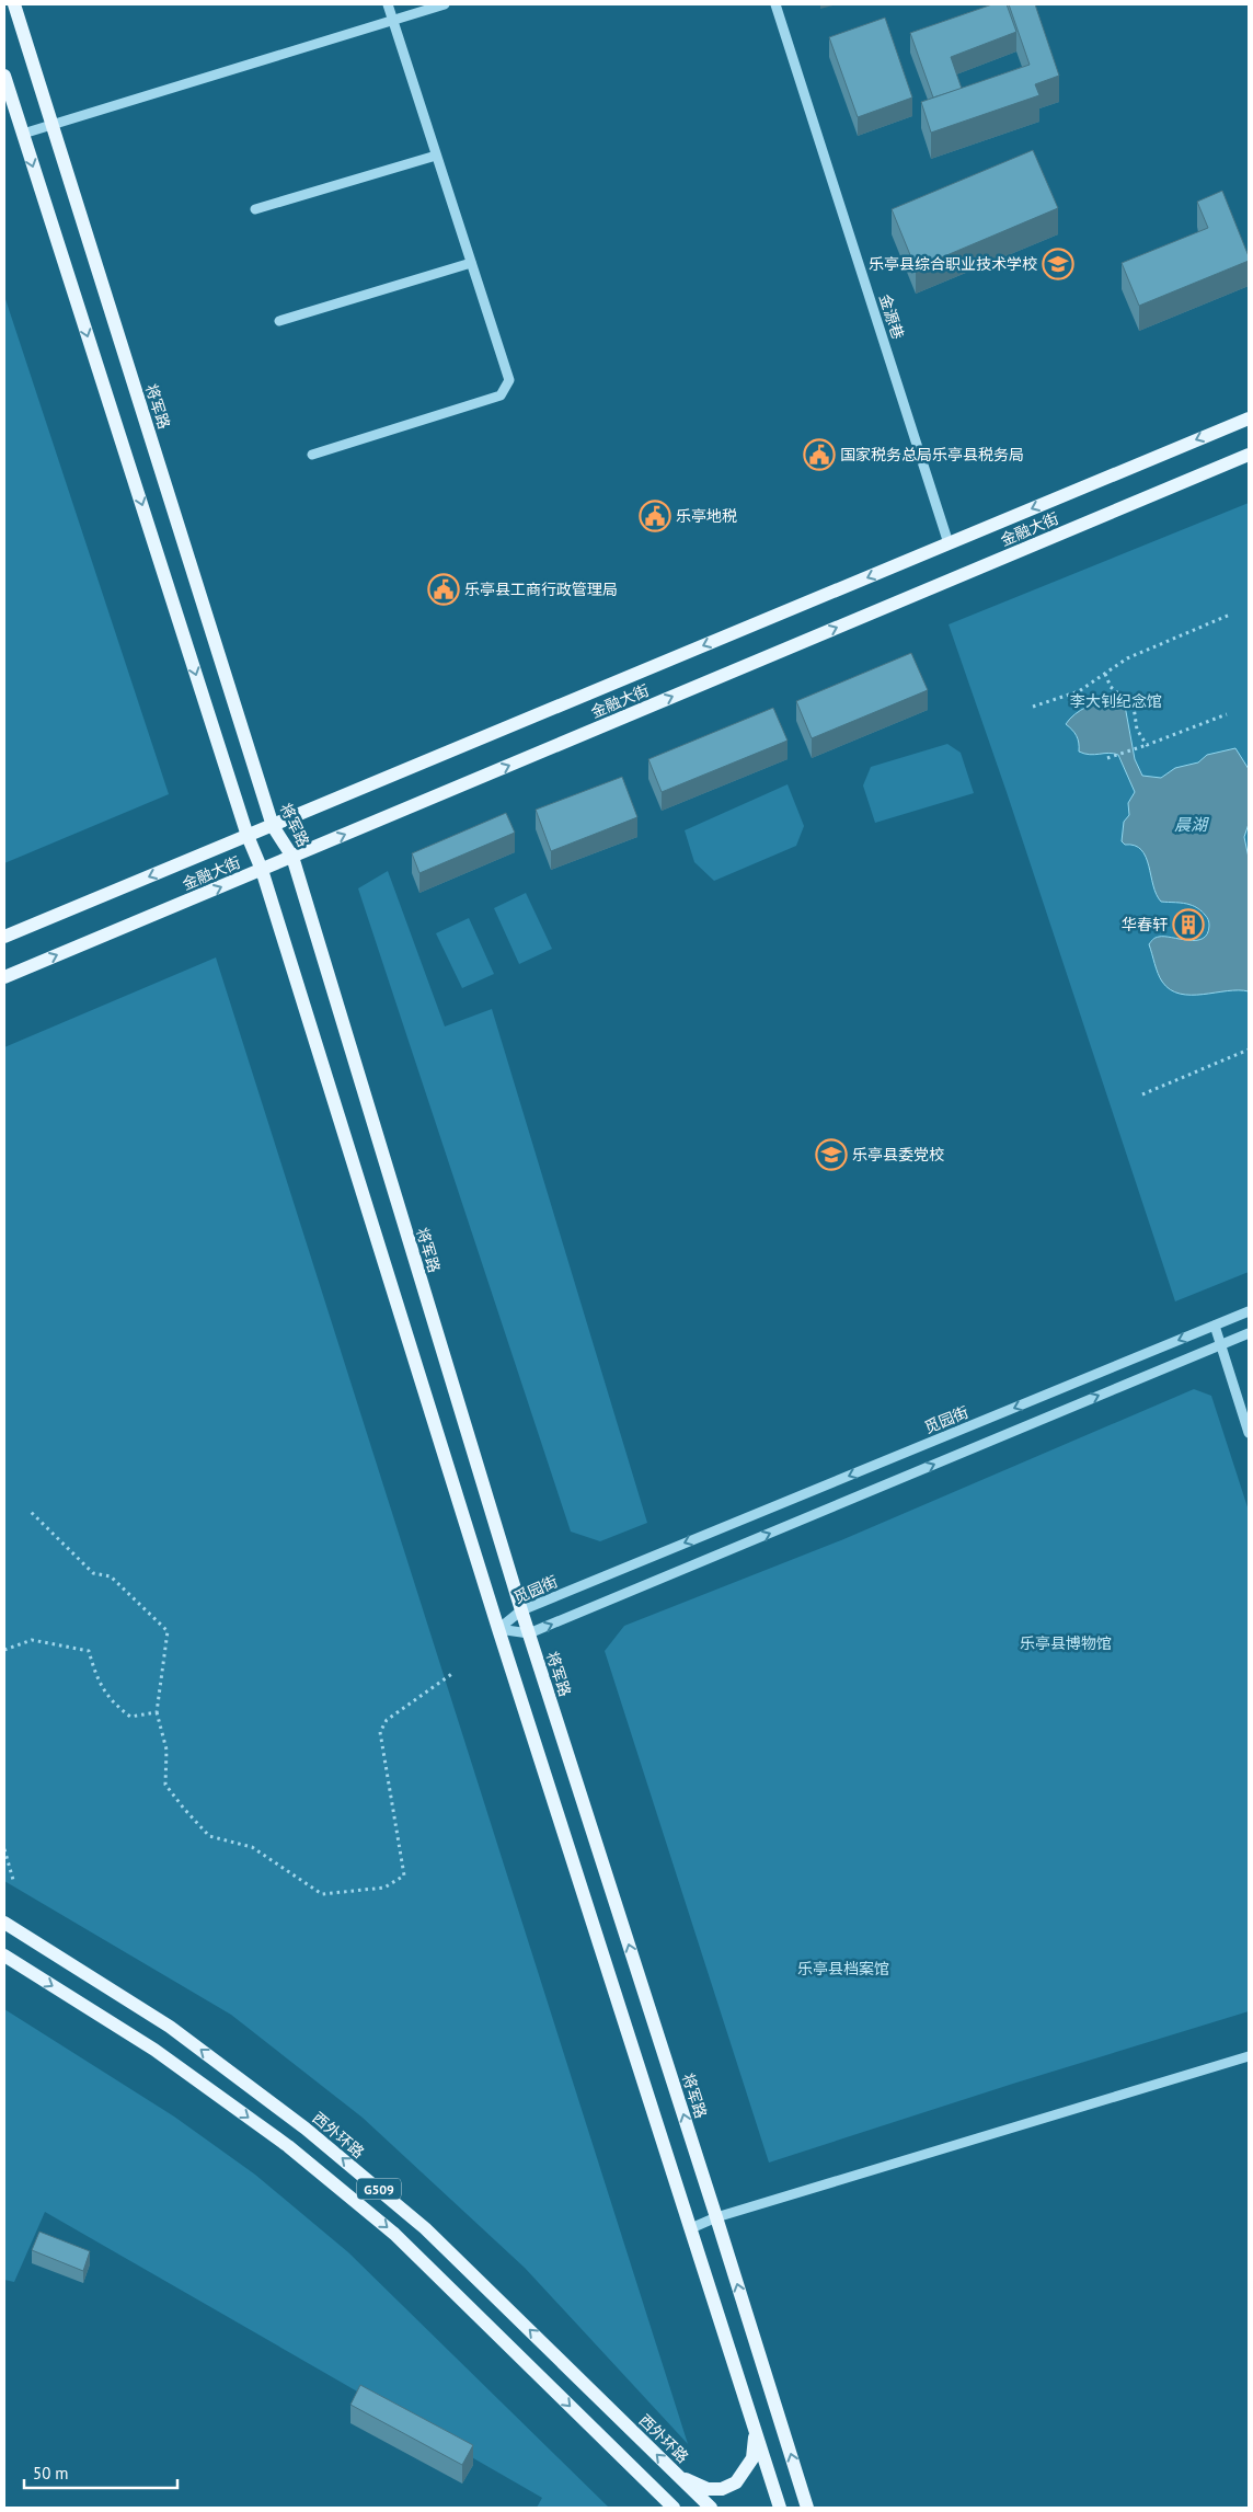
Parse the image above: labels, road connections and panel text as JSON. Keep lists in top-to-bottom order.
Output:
{
  "streets": {
    "main road": [
      "将军路",
      "金融大街",
      "西外环路",
      "G509"
    ],
    "street": ["金源巷", "觅园街"]
  },
  "crossings": [
    ["金源巷", "金融大街"],
    ["将军路", "金融大街"],
    ["将军路", "觅园街"]
  ],
  "water": ["晨湖"],
  "parks": ["李大钊纪念馆", "乐亭县博物馆", "乐亭县档案馆"],
  "places": {
    "school or university": ["乐亭县综合职业技术学校", "乐亭县委党校"],
    "public building": ["国家税务总局乐亭县税务局", "乐亭地税", "乐亭县工商行政管理局"],
    "building": ["华春轩"]
  },
  "scale_bar": "50 m"
}
